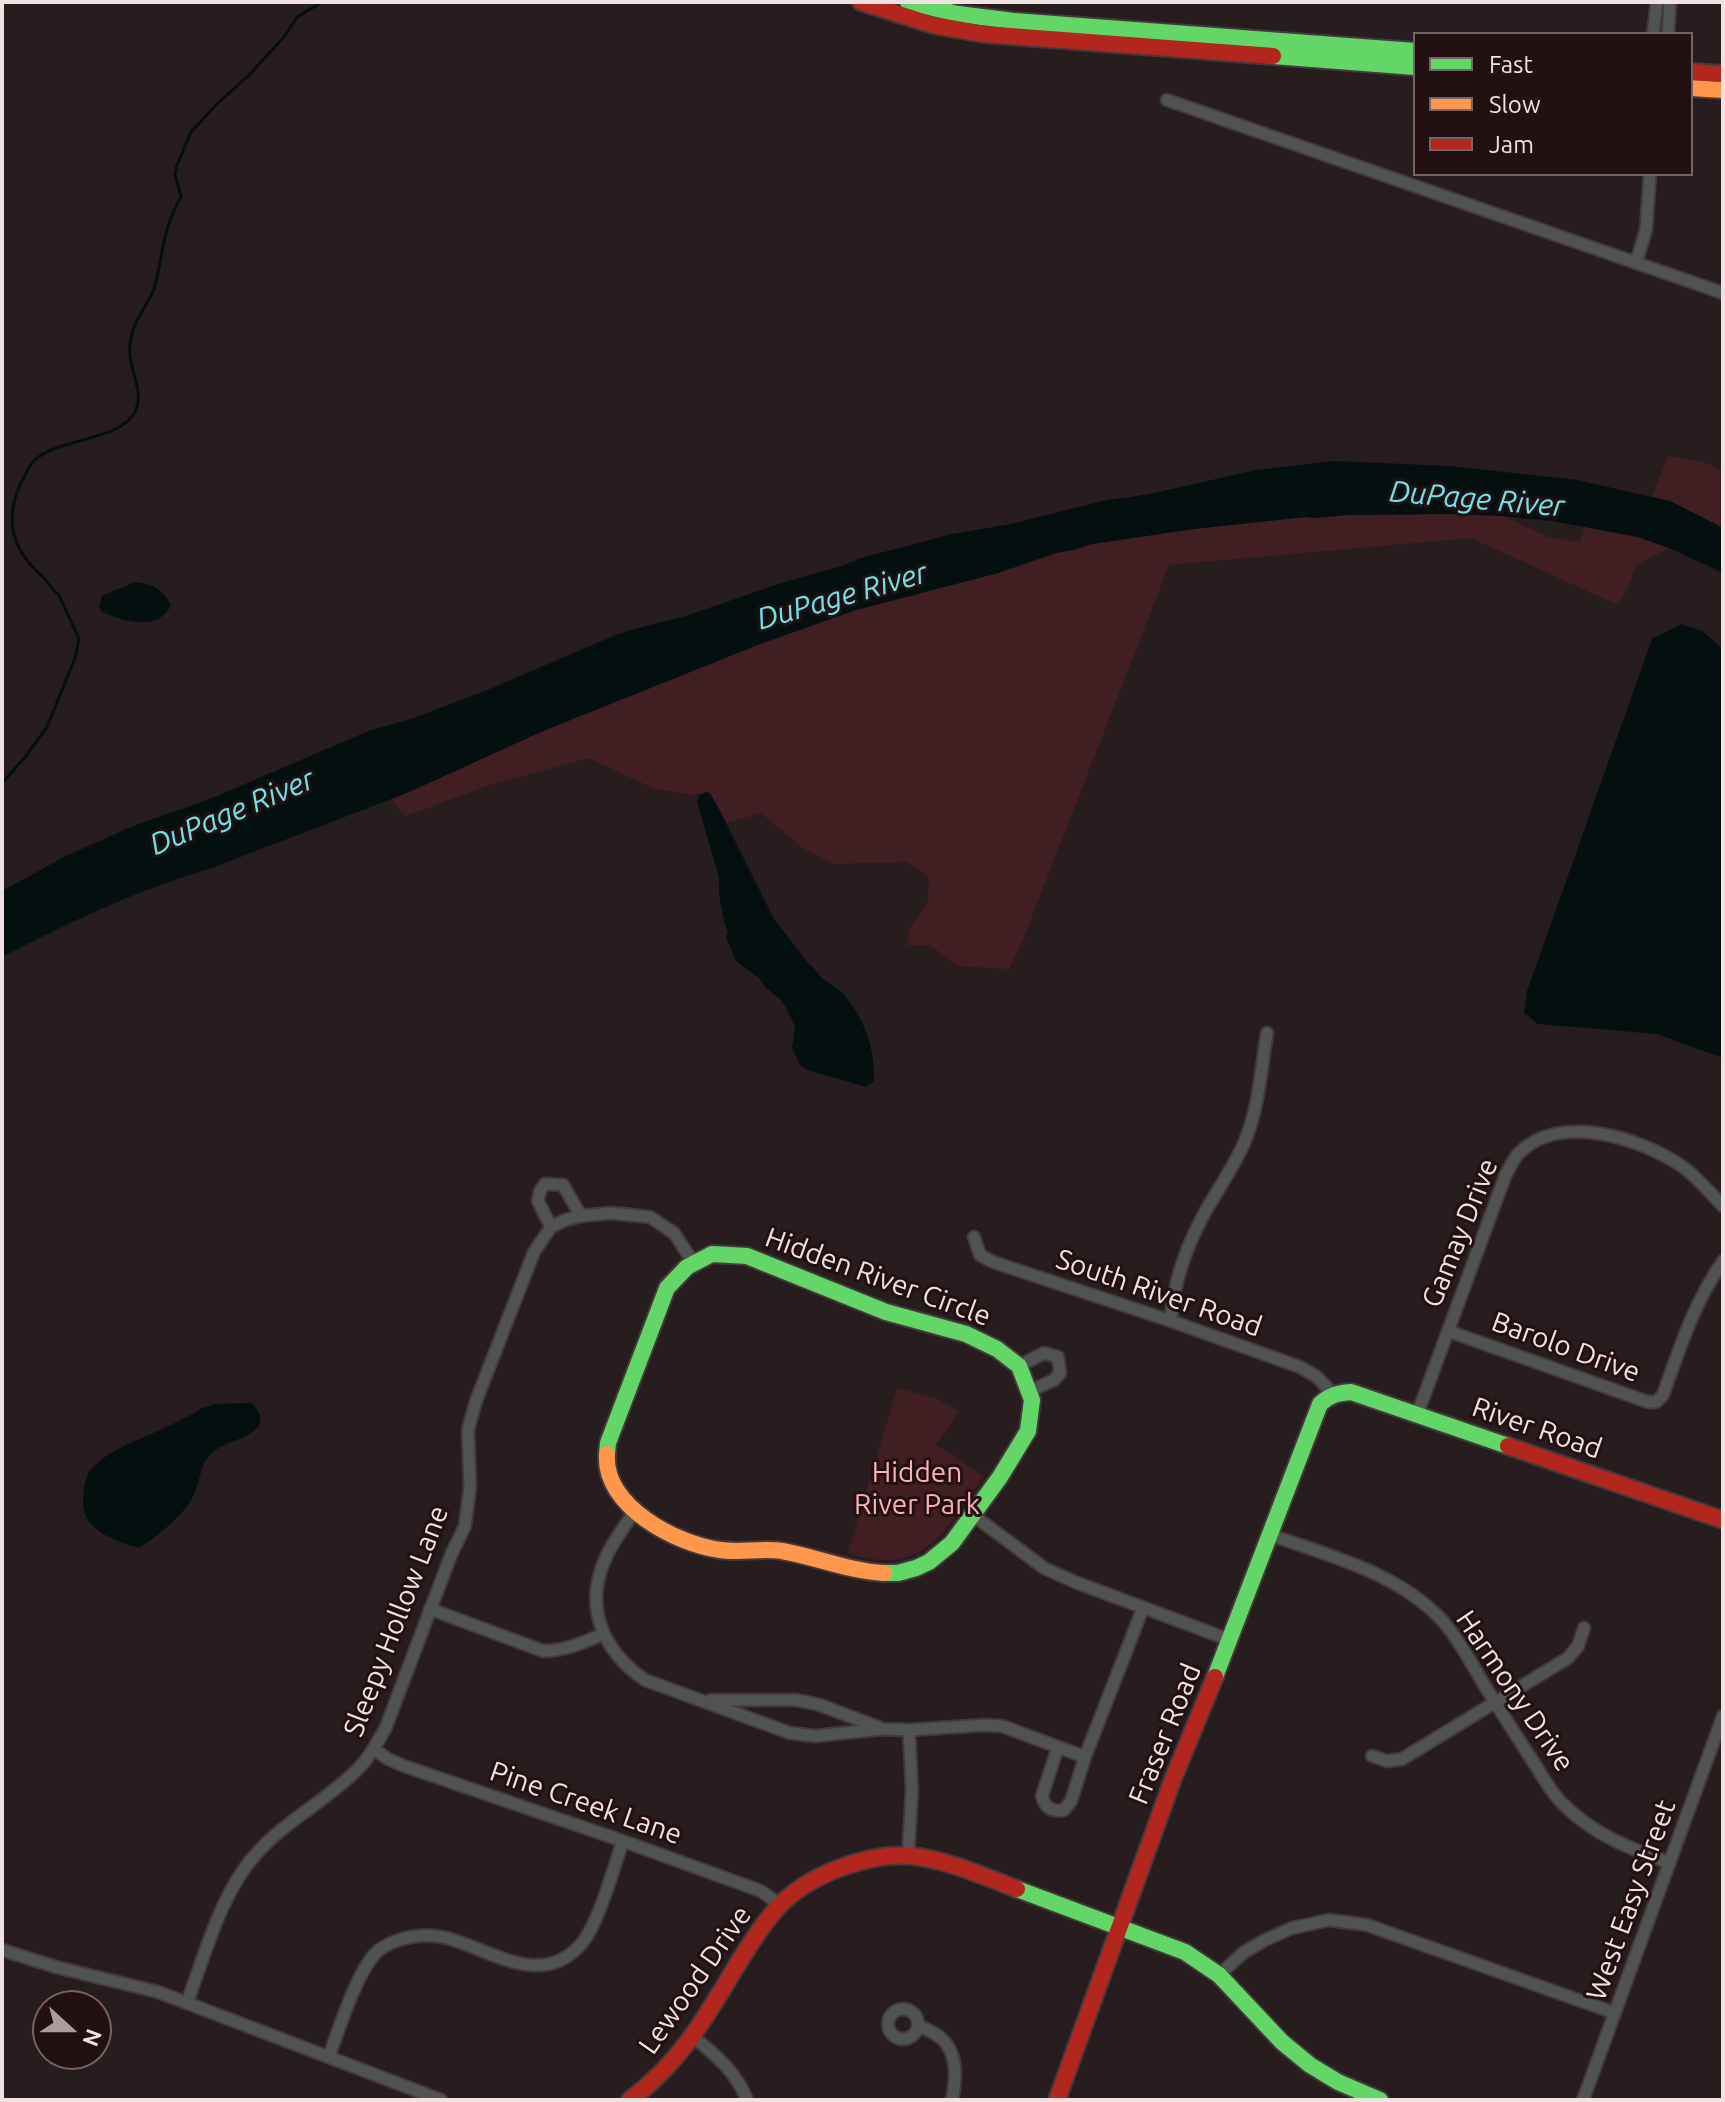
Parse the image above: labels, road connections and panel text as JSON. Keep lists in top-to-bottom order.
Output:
{
  "streets": {
    "street": [
      "Gamay Drive",
      "Hidden River Circle",
      "South River Road",
      "Barolo Drive",
      "River Road",
      "Sleepy Hollow Lane",
      "Harmony Drive",
      "Fraser Road",
      "Pine Creek Lane",
      "West Easy Street",
      "Lewood Drive"
    ]
  },
  "crossings": [
    ["Gamay Drive", "Barolo Drive"],
    ["Gamay Drive", "River Road"],
    ["South River Road", "River Road"],
    ["South River Road", "Fraser Road"],
    ["River Road", "Fraser Road"],
    ["Sleepy Hollow Lane", "Pine Creek Lane"],
    ["Harmony Drive", "Fraser Road"],
    ["Harmony Drive", "West Easy Street"],
    ["Fraser Road", "Lewood Drive"],
    ["Pine Creek Lane", "Lewood Drive"]
  ],
  "water": ["DuPage River"],
  "parks": ["Hidden River Park"],
  "legend": ["Fast", "Slow", "Jam"],
  "north": "right"
}
